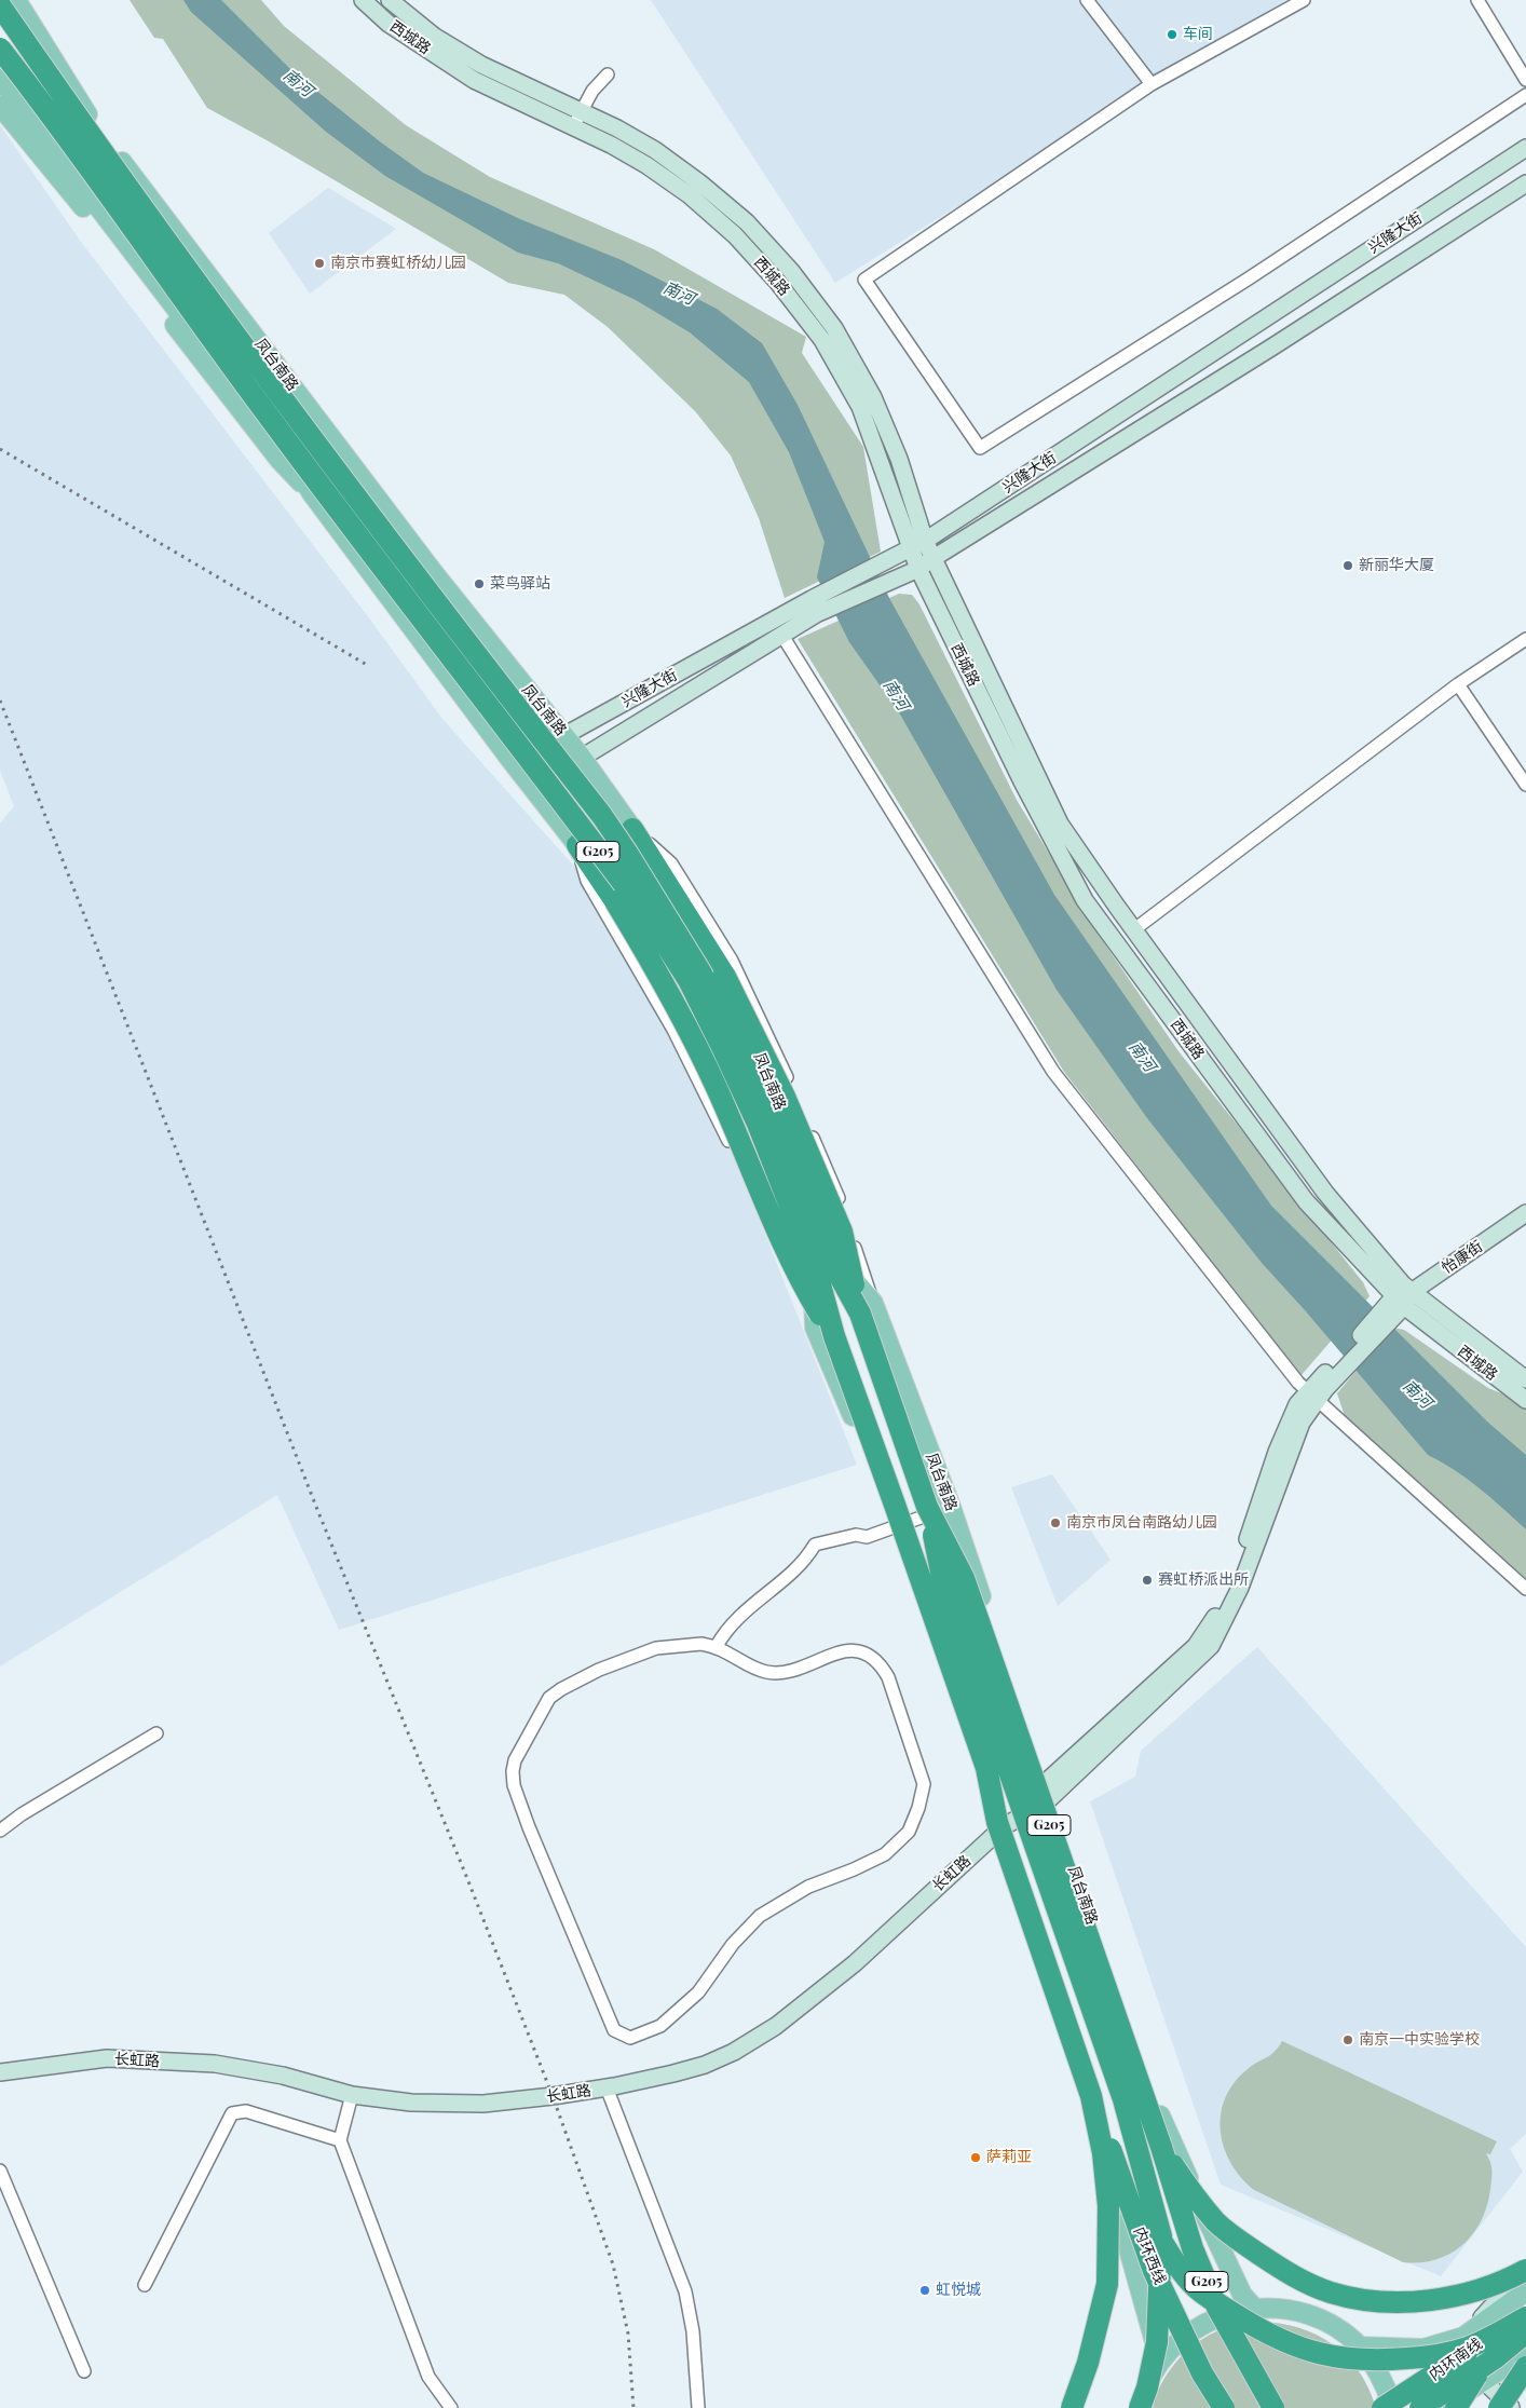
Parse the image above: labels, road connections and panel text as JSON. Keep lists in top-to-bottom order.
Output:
{
  "streets": {
    "highway": [
      "凤台南路",
      "G205",
      "内环西线",
      "内环南线"
    ],
    "main road": [
      "西城路",
      "兴隆大街",
      "怡康街",
      "长虹路"
    ]
  },
  "crossings": [
    ["西城路", "兴隆大街"],
    ["西城路", "怡康街"],
    ["兴隆大街", "凤台南路"],
    ["凤台南路", "G205"],
    ["凤台南路", "长虹路"],
    ["怡康街", "长虹路"]
  ],
  "water": ["南河"],
  "places": [
    "车间",
    "南京市赛虹桥幼儿园",
    "新丽华大厦",
    "菜鸟驿站",
    "南京市凤台南路幼儿园",
    "赛虹桥派出所",
    "南京一中实验学校",
    "萨莉亚",
    "虹悦城"
  ]
}
